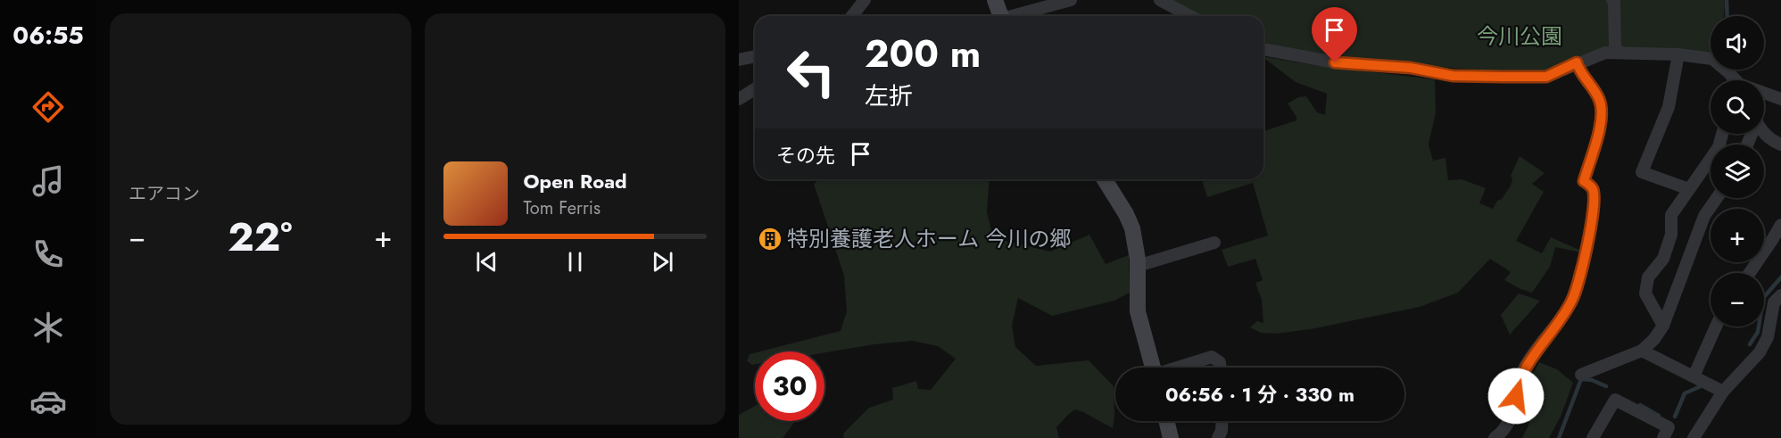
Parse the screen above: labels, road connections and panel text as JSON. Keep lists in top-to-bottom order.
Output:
{
  "parks": ["今川公園"],
  "places": {
    "building": ["特別養護老人ホーム 今川の郷"]
  },
  "page": {
    "tabs": "06:55",
    "tile": "エアコン",
    "map_buttons": ["+", "−"],
    "turn": ["200 m", "左折"],
    "then": "その先",
    "song": ["Open Road", "Tom Ferris"],
    "heat": ["−", "22°", "+"],
    "limit": "30",
    "trip": "06:56 · 1 分 · 330 m"
  }
}
